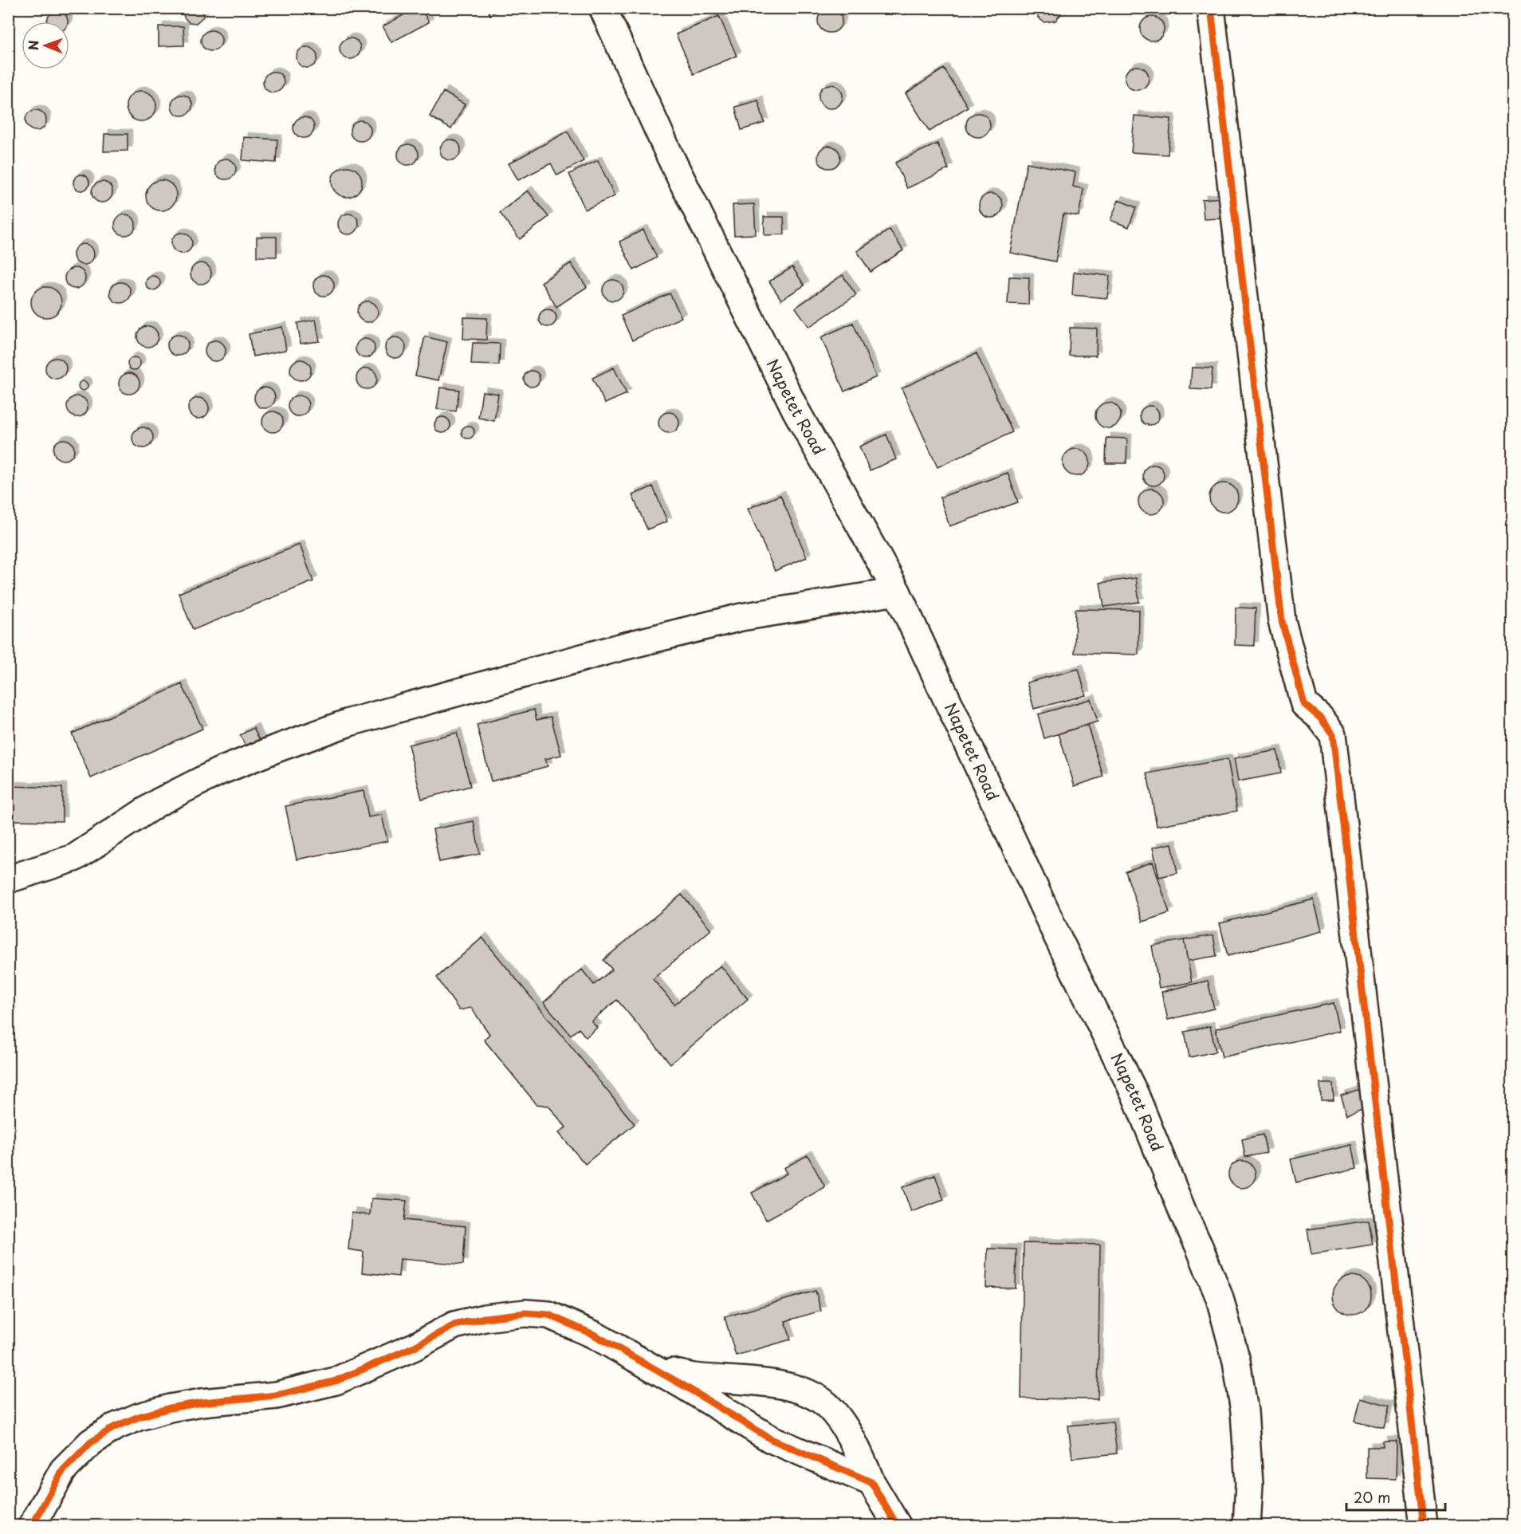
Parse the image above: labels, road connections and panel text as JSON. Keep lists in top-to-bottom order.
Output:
{
  "streets": {
    "street": ["Napetet Road"]
  },
  "scale_bar": "20 m",
  "north": "left"
}
